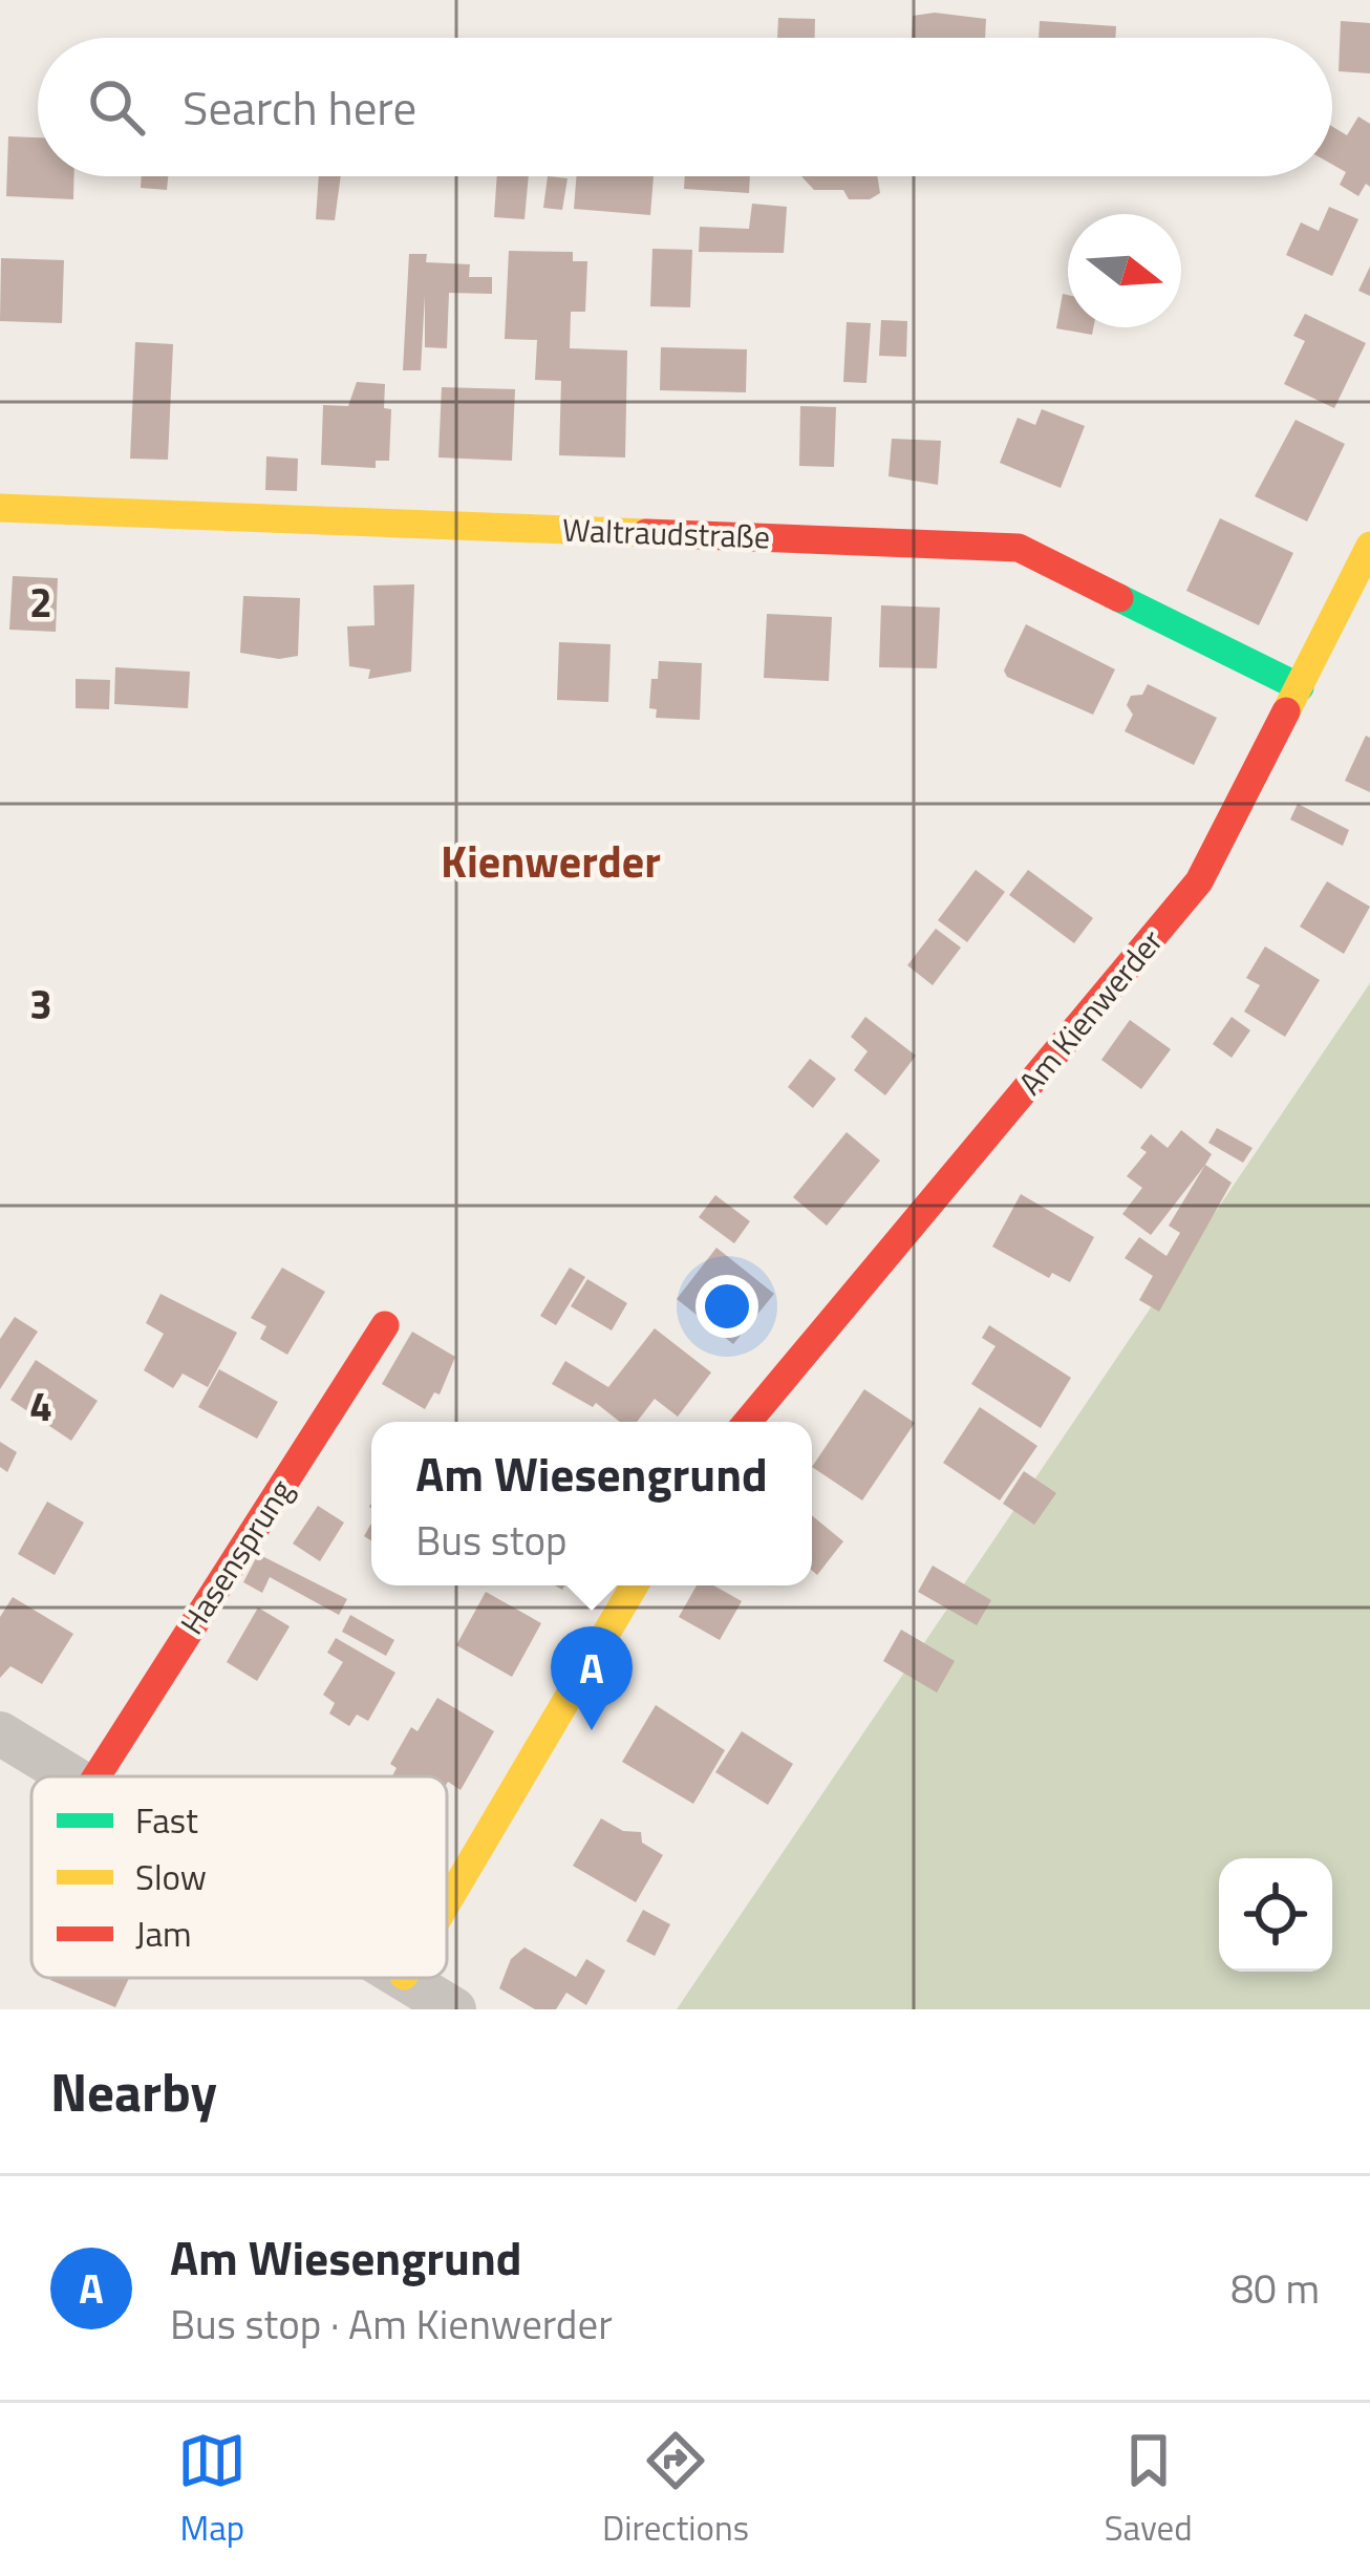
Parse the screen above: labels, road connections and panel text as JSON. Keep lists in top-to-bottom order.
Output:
{
  "streets": {
    "street": ["Waltraudstraße", "Am Kienwerder", "Hasensprung"]
  },
  "crossings": [
    ["Waltraudstraße", "Am Kienwerder"]
  ],
  "districts": ["Kienwerder"],
  "legend": ["Fast", "Slow", "Jam"],
  "north": "right",
  "page": {
    "search": "Search here",
    "popup": ["Am Wiesengrund", "Bus stop"],
    "pins": "A",
    "heading": "Nearby",
    "list": [
      {
        "mark": "A",
        "name": "Am Wiesengrund",
        "note": "Bus stop · Am Kienwerder",
        "value": "80 m"
      }
    ],
    "nav": ["Map", "Directions", "Saved"]
  },
  "grid": {
    "rows": ["2", "3", "4"]
  }
}
